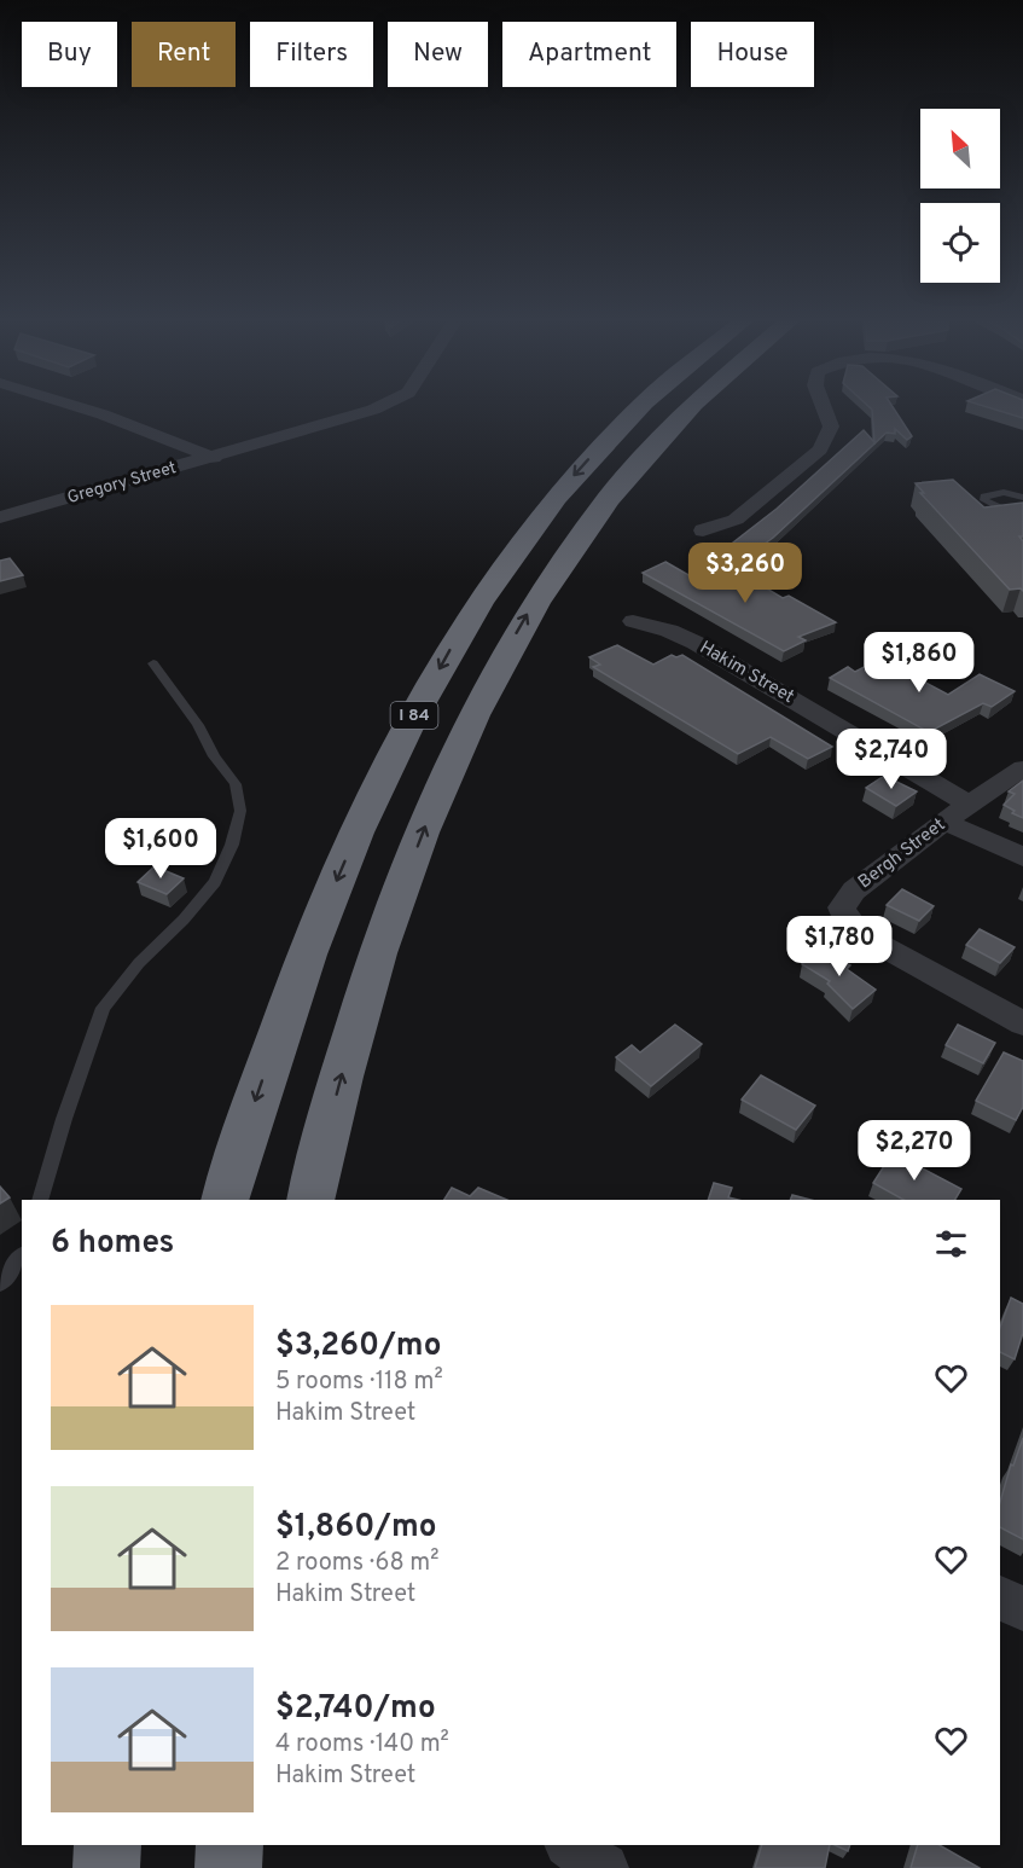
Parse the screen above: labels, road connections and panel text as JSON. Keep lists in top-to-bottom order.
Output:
{
  "streets": {
    "highway": ["I 84"],
    "street": ["Gregory Street", "Hakim Street", "Bergh Street"]
  },
  "crossings": [
    ["Hakim Street", "Bergh Street"]
  ],
  "north": "top left",
  "page": {
    "chip": [
      "Buy",
      "Rent",
      "Filters",
      "New",
      "Apartment",
      "House"
    ],
    "price": [
      "$3,260",
      "$1,860",
      "$2,740",
      "$1,600",
      "$1,780",
      "$2,270"
    ],
    "heading": "6 homes",
    "list": [
      {
        "name": "$3,260/mo",
        "note": "5 rooms · 118 m² · Hakim Street"
      },
      {
        "name": "$1,860/mo",
        "note": "2 rooms · 68 m² · Hakim Street"
      },
      {
        "name": "$2,740/mo",
        "note": "4 rooms · 140 m² · Hakim Street"
      }
    ]
  }
}
